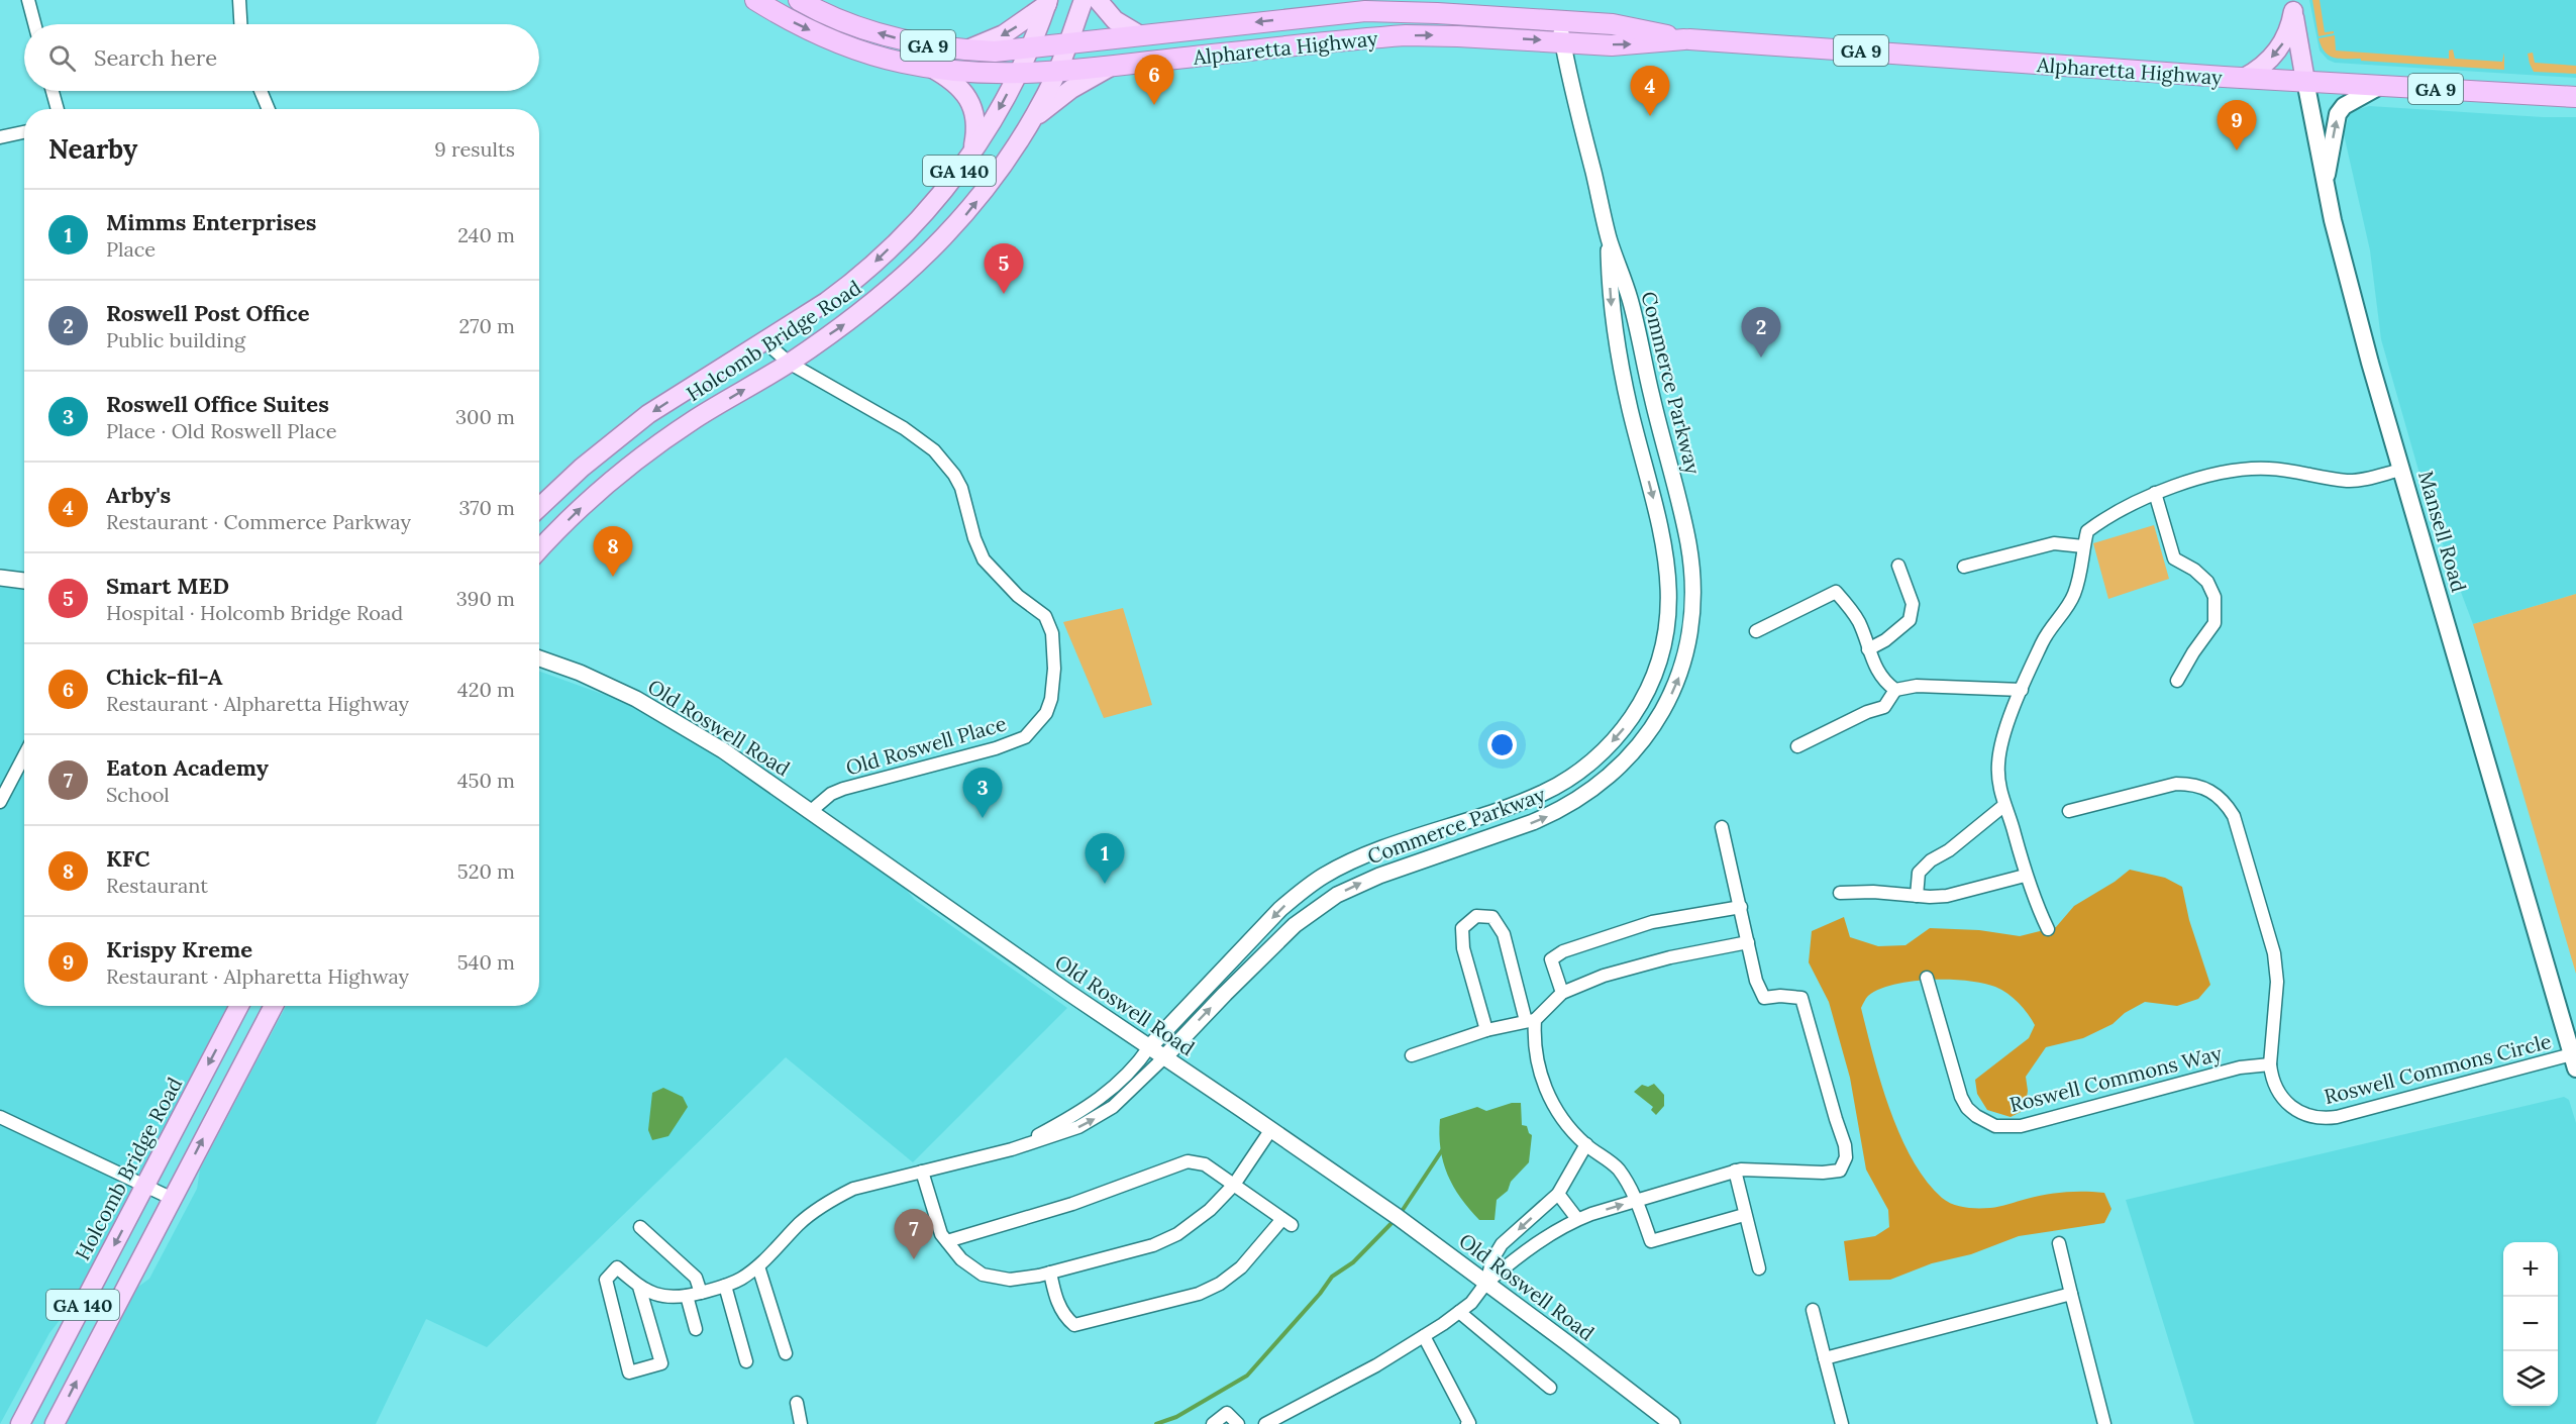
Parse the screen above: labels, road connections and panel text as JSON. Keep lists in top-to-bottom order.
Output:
{
  "streets": {
    "highway": ["GA 9", "Alpharetta Highway"],
    "main road": ["GA 140", "Holcomb Bridge Road", "Mansell Road"],
    "street": [
      "Commerce Parkway",
      "Old Roswell Road",
      "Old Roswell Place",
      "Roswell Commons Circle",
      "Roswell Commons Way"
    ]
  },
  "crossings": [
    ["Alpharetta Highway", "GA 140"],
    ["Alpharetta Highway", "Holcomb Bridge Road"],
    ["Alpharetta Highway", "Commerce Parkway"],
    ["Alpharetta Highway", "Mansell Road"],
    ["GA 140", "Holcomb Bridge Road"],
    ["Holcomb Bridge Road", "Old Roswell Place"],
    ["Commerce Parkway", "Old Roswell Road"],
    ["Mansell Road", "Roswell Commons Circle"],
    ["Old Roswell Road", "Old Roswell Place"],
    ["Roswell Commons Circle", "Roswell Commons Way"]
  ],
  "page": {
    "search": "Search here",
    "pins": [
      "6",
      "4",
      "9",
      "5",
      "2",
      "8",
      "3",
      "1",
      "7"
    ],
    "heading": ["Nearby", "9 results"],
    "list": [
      {
        "mark": "1",
        "name": "Mimms Enterprises",
        "note": "Place",
        "value": "240 m"
      },
      {
        "mark": "2",
        "name": "Roswell Post Office",
        "note": "Public building",
        "value": "270 m"
      },
      {
        "mark": "3",
        "name": "Roswell Office Suites",
        "note": "Place · Old Roswell Place",
        "value": "300 m"
      },
      {
        "mark": "4",
        "name": "Arby's",
        "note": "Restaurant · Commerce Parkway",
        "value": "370 m"
      },
      {
        "mark": "5",
        "name": "Smart MED",
        "note": "Hospital · Holcomb Bridge Road",
        "value": "390 m"
      },
      {
        "mark": "6",
        "name": "Chick-fil-A",
        "note": "Restaurant · Alpharetta Highway",
        "value": "420 m"
      },
      {
        "mark": "7",
        "name": "Eaton Academy",
        "note": "School",
        "value": "450 m"
      },
      {
        "mark": "8",
        "name": "KFC",
        "note": "Restaurant",
        "value": "520 m"
      },
      {
        "mark": "9",
        "name": "Krispy Kreme",
        "note": "Restaurant · Alpharetta Highway",
        "value": "540 m"
      }
    ],
    "map_buttons": ["+", "−"]
  }
}
